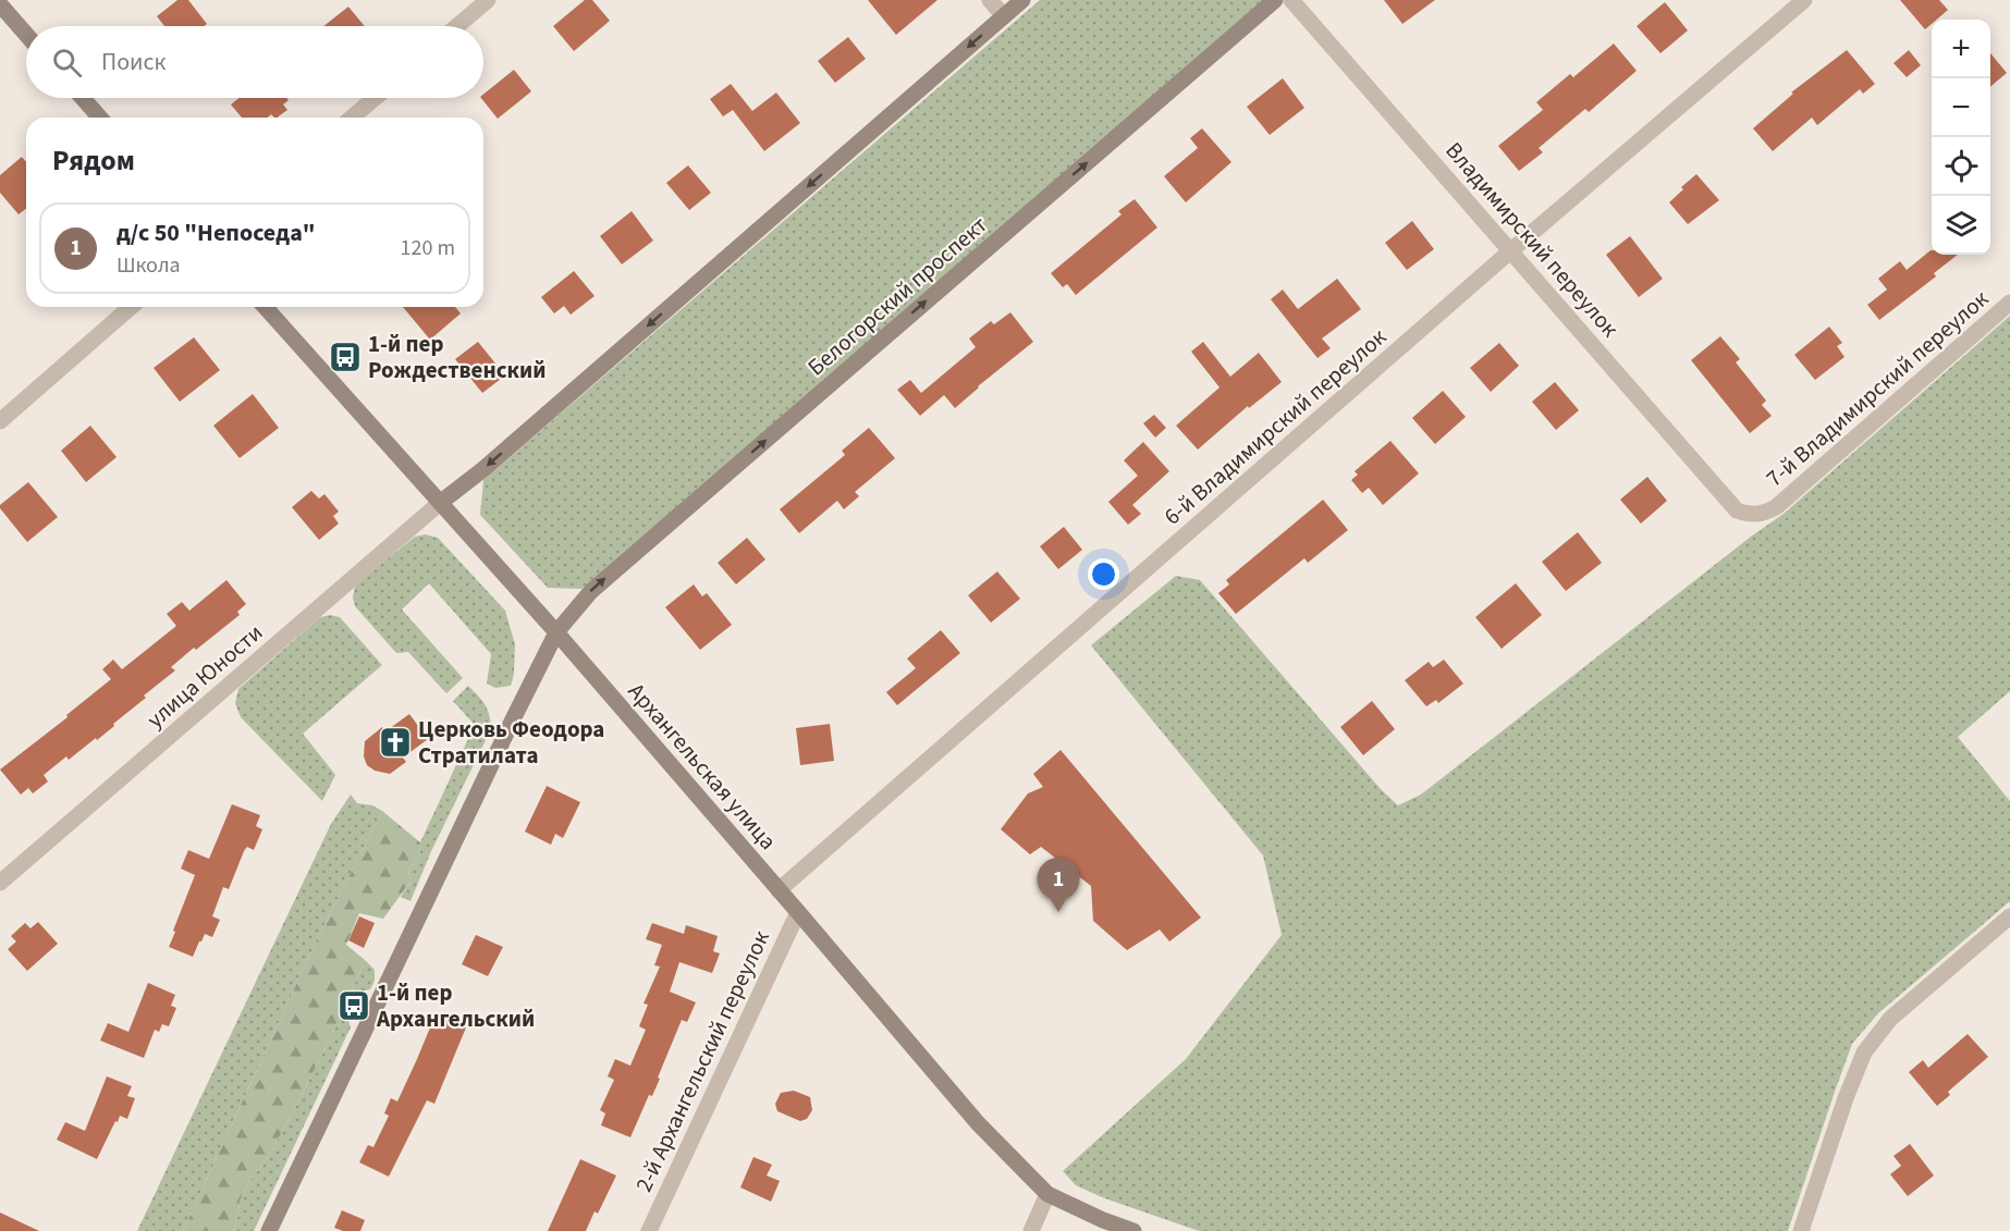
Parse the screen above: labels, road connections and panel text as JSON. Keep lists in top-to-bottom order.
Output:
{
  "streets": {
    "street": [
      "Владимирский переулок",
      "Белогорский проспект",
      "7-й Владимирский переулок",
      "6-й Владимирский переулок",
      "улица Юности",
      "Архангельская улица",
      "2-й Архангельский переулок"
    ]
  },
  "crossings": [
    ["Владимирский переулок", "7-й Владимирский переулок"],
    ["Владимирский переулок", "6-й Владимирский переулок"],
    ["Белогорский проспект", "Архангельская улица"],
    ["6-й Владимирский переулок", "Архангельская улица"],
    ["улица Юности", "Архангельская улица"],
    ["Архангельская улица", "2-й Архангельский переулок"]
  ],
  "one_way": ["Белогорский проспект"],
  "places": {
    "bus stop": ["1-й пер Рождественский", "1-й пер Архангельский"],
    "church": ["Церковь Феодора Стратилата"]
  },
  "page": {
    "map_buttons": ["+", "−"],
    "search": "Поиск",
    "heading": "Рядом",
    "list": [
      {
        "mark": "1",
        "name": "д/с 50 \"Непоседа\"",
        "note": "Школа",
        "value": "120 m"
      }
    ],
    "pins": "1"
  }
}
